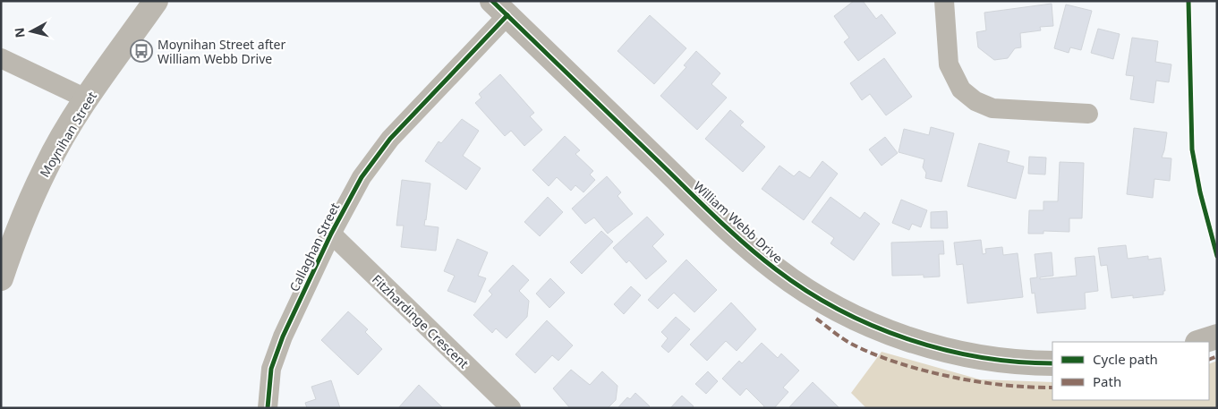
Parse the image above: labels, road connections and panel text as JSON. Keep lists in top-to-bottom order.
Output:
{
  "streets": {
    "main road": ["William Webb Drive"],
    "street": ["Moynihan Street", "Callaghan Street", "Fitzhardinge Crescent"]
  },
  "crossings": [
    ["William Webb Drive", "Callaghan Street"],
    ["Callaghan Street", "Fitzhardinge Crescent"]
  ],
  "places": {
    "bus stop": ["Moynihan Street after William Webb Drive"]
  },
  "legend": ["Cycle path", "Path"],
  "north": "left"
}
